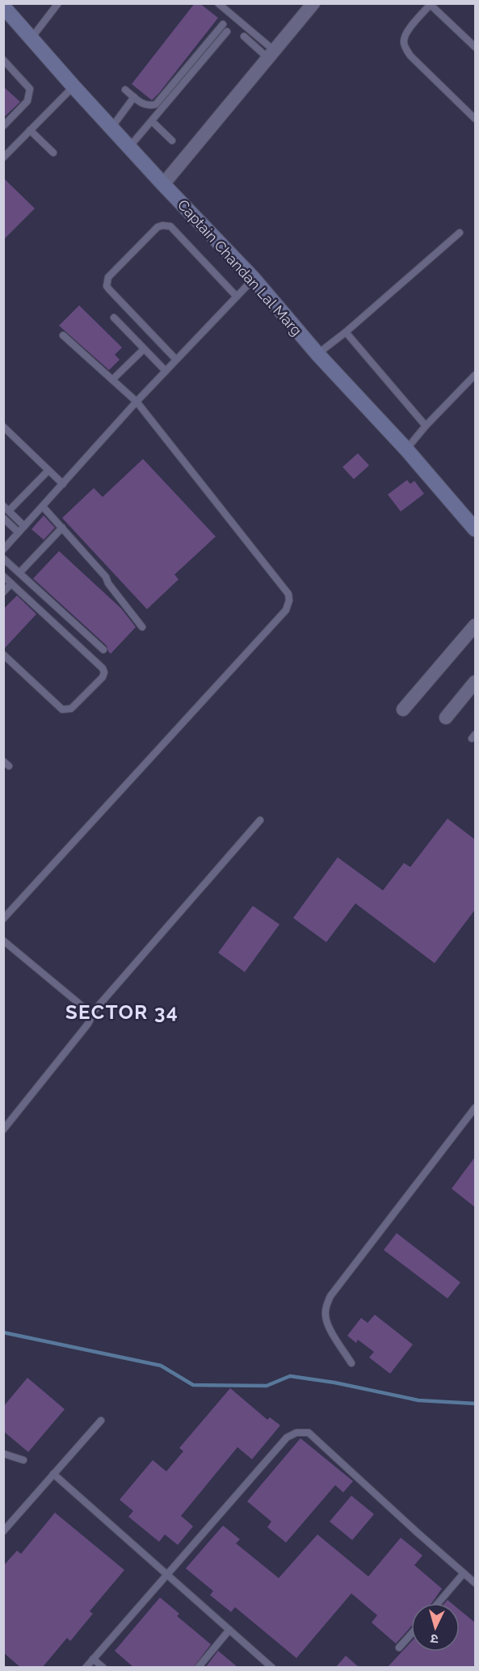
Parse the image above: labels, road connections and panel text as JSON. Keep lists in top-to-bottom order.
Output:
{
  "streets": {
    "street": ["Captain Chandan Lal Marg"]
  },
  "districts": ["SECTOR 34"],
  "north": "bottom"
}
